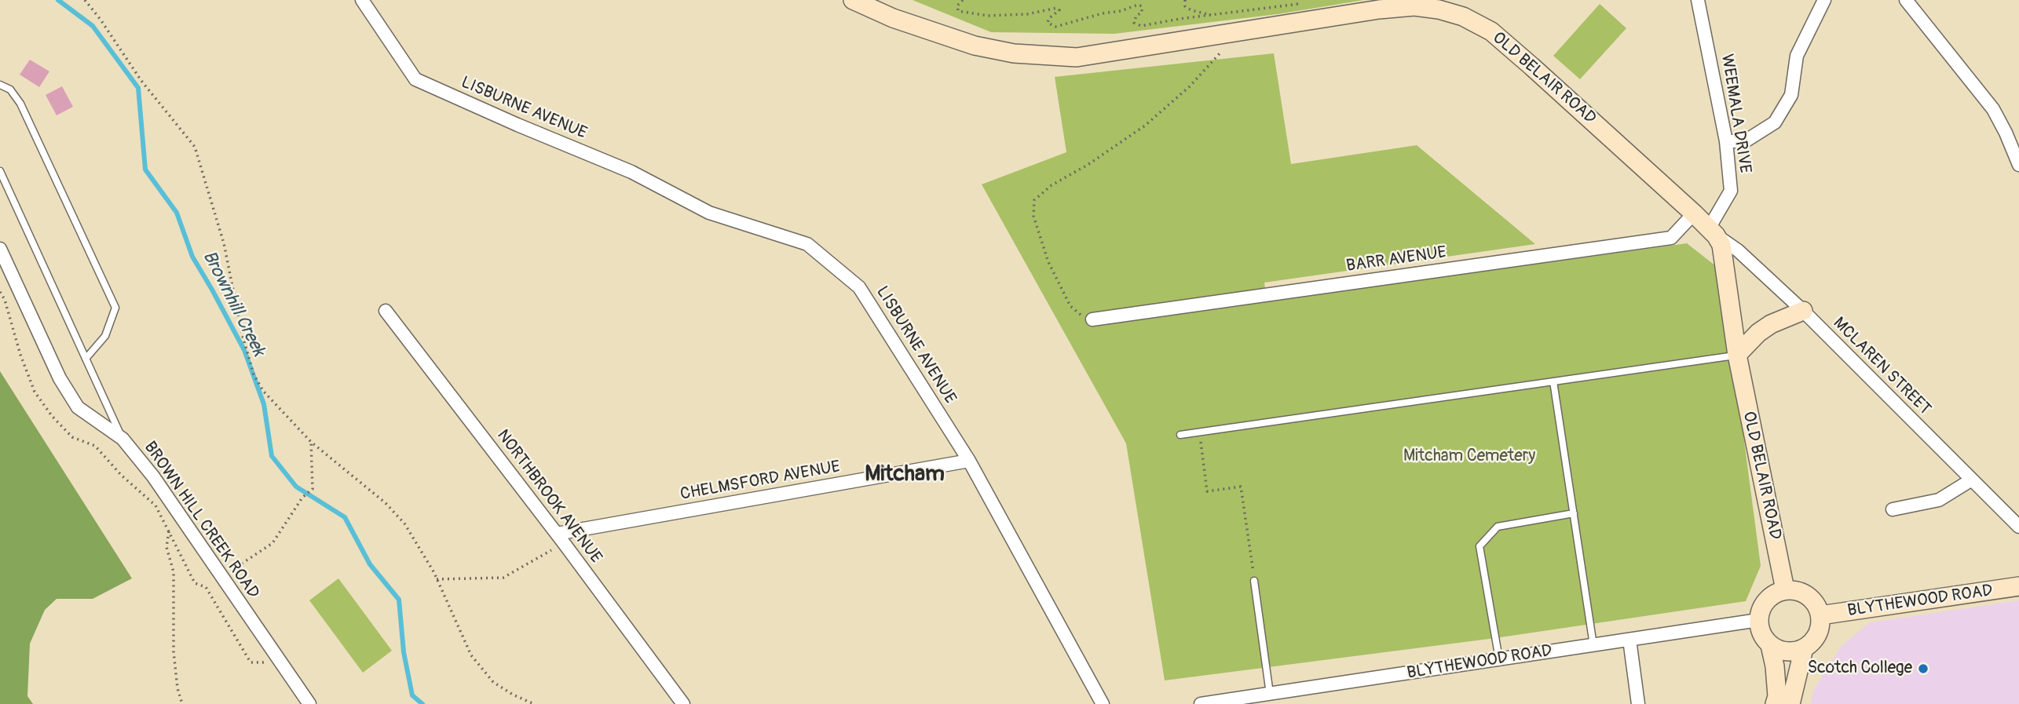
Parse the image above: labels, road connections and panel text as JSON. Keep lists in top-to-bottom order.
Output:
{
  "streets": {
    "main road": ["OLD BELAIR ROAD", "BLYTHEWOOD ROAD"],
    "street": [
      "LISBURNE AVENUE",
      "WEEMALA DRIVE",
      "BARR AVENUE",
      "MCLAREN STREET",
      "CHELMSFORD AVENUE",
      "NORTHBROOK AVENUE",
      "BROWN HILL CREEK ROAD"
    ]
  },
  "crossings": [
    ["OLD BELAIR ROAD", "WEEMALA DRIVE"],
    ["OLD BELAIR ROAD", "BARR AVENUE"],
    ["OLD BELAIR ROAD", "MCLAREN STREET"],
    ["OLD BELAIR ROAD", "BLYTHEWOOD ROAD"],
    ["LISBURNE AVENUE", "CHELMSFORD AVENUE"],
    ["WEEMALA DRIVE", "MCLAREN STREET"],
    ["CHELMSFORD AVENUE", "NORTHBROOK AVENUE"]
  ],
  "districts": ["Mitcham"],
  "water": ["Brownhill Creek"],
  "parks": ["Mitcham Cemetery"],
  "places": ["Scotch College"]
}
